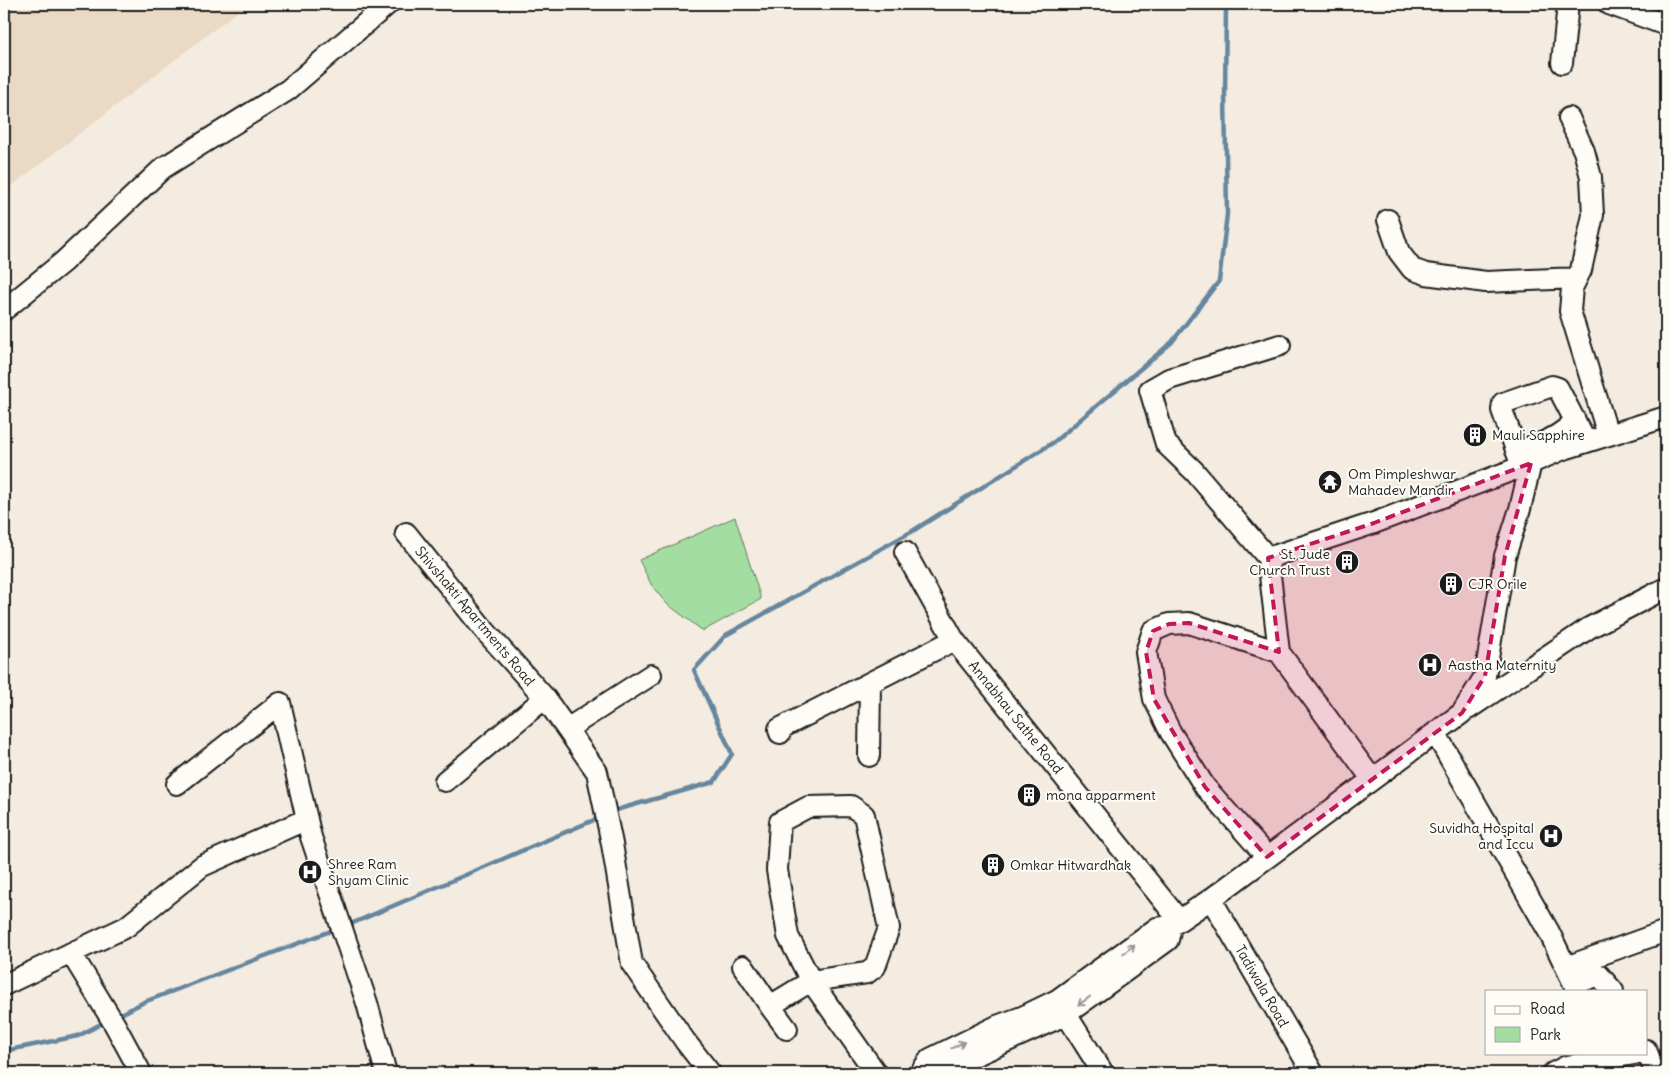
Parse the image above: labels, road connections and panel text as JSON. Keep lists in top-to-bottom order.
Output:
{
  "streets": {
    "street": ["Shivshakti Apartments Road", "Annabhau Sathe Road", "Tadiwala Road"]
  },
  "places": {
    "building": [
      "Mauli Sapphire",
      "St. Jude Church Trust",
      "CJR Orile",
      "mona apparment",
      "Omkar Hitwardhak"
    ],
    "temple": ["Om Pimpleshwar Mahadev Mandir"],
    "hospital": ["Aastha Maternity", "Suvidha Hospital and Iccu", "Shree Ram Shyam Clinic"]
  },
  "legend": ["Road", "Park"]
}
